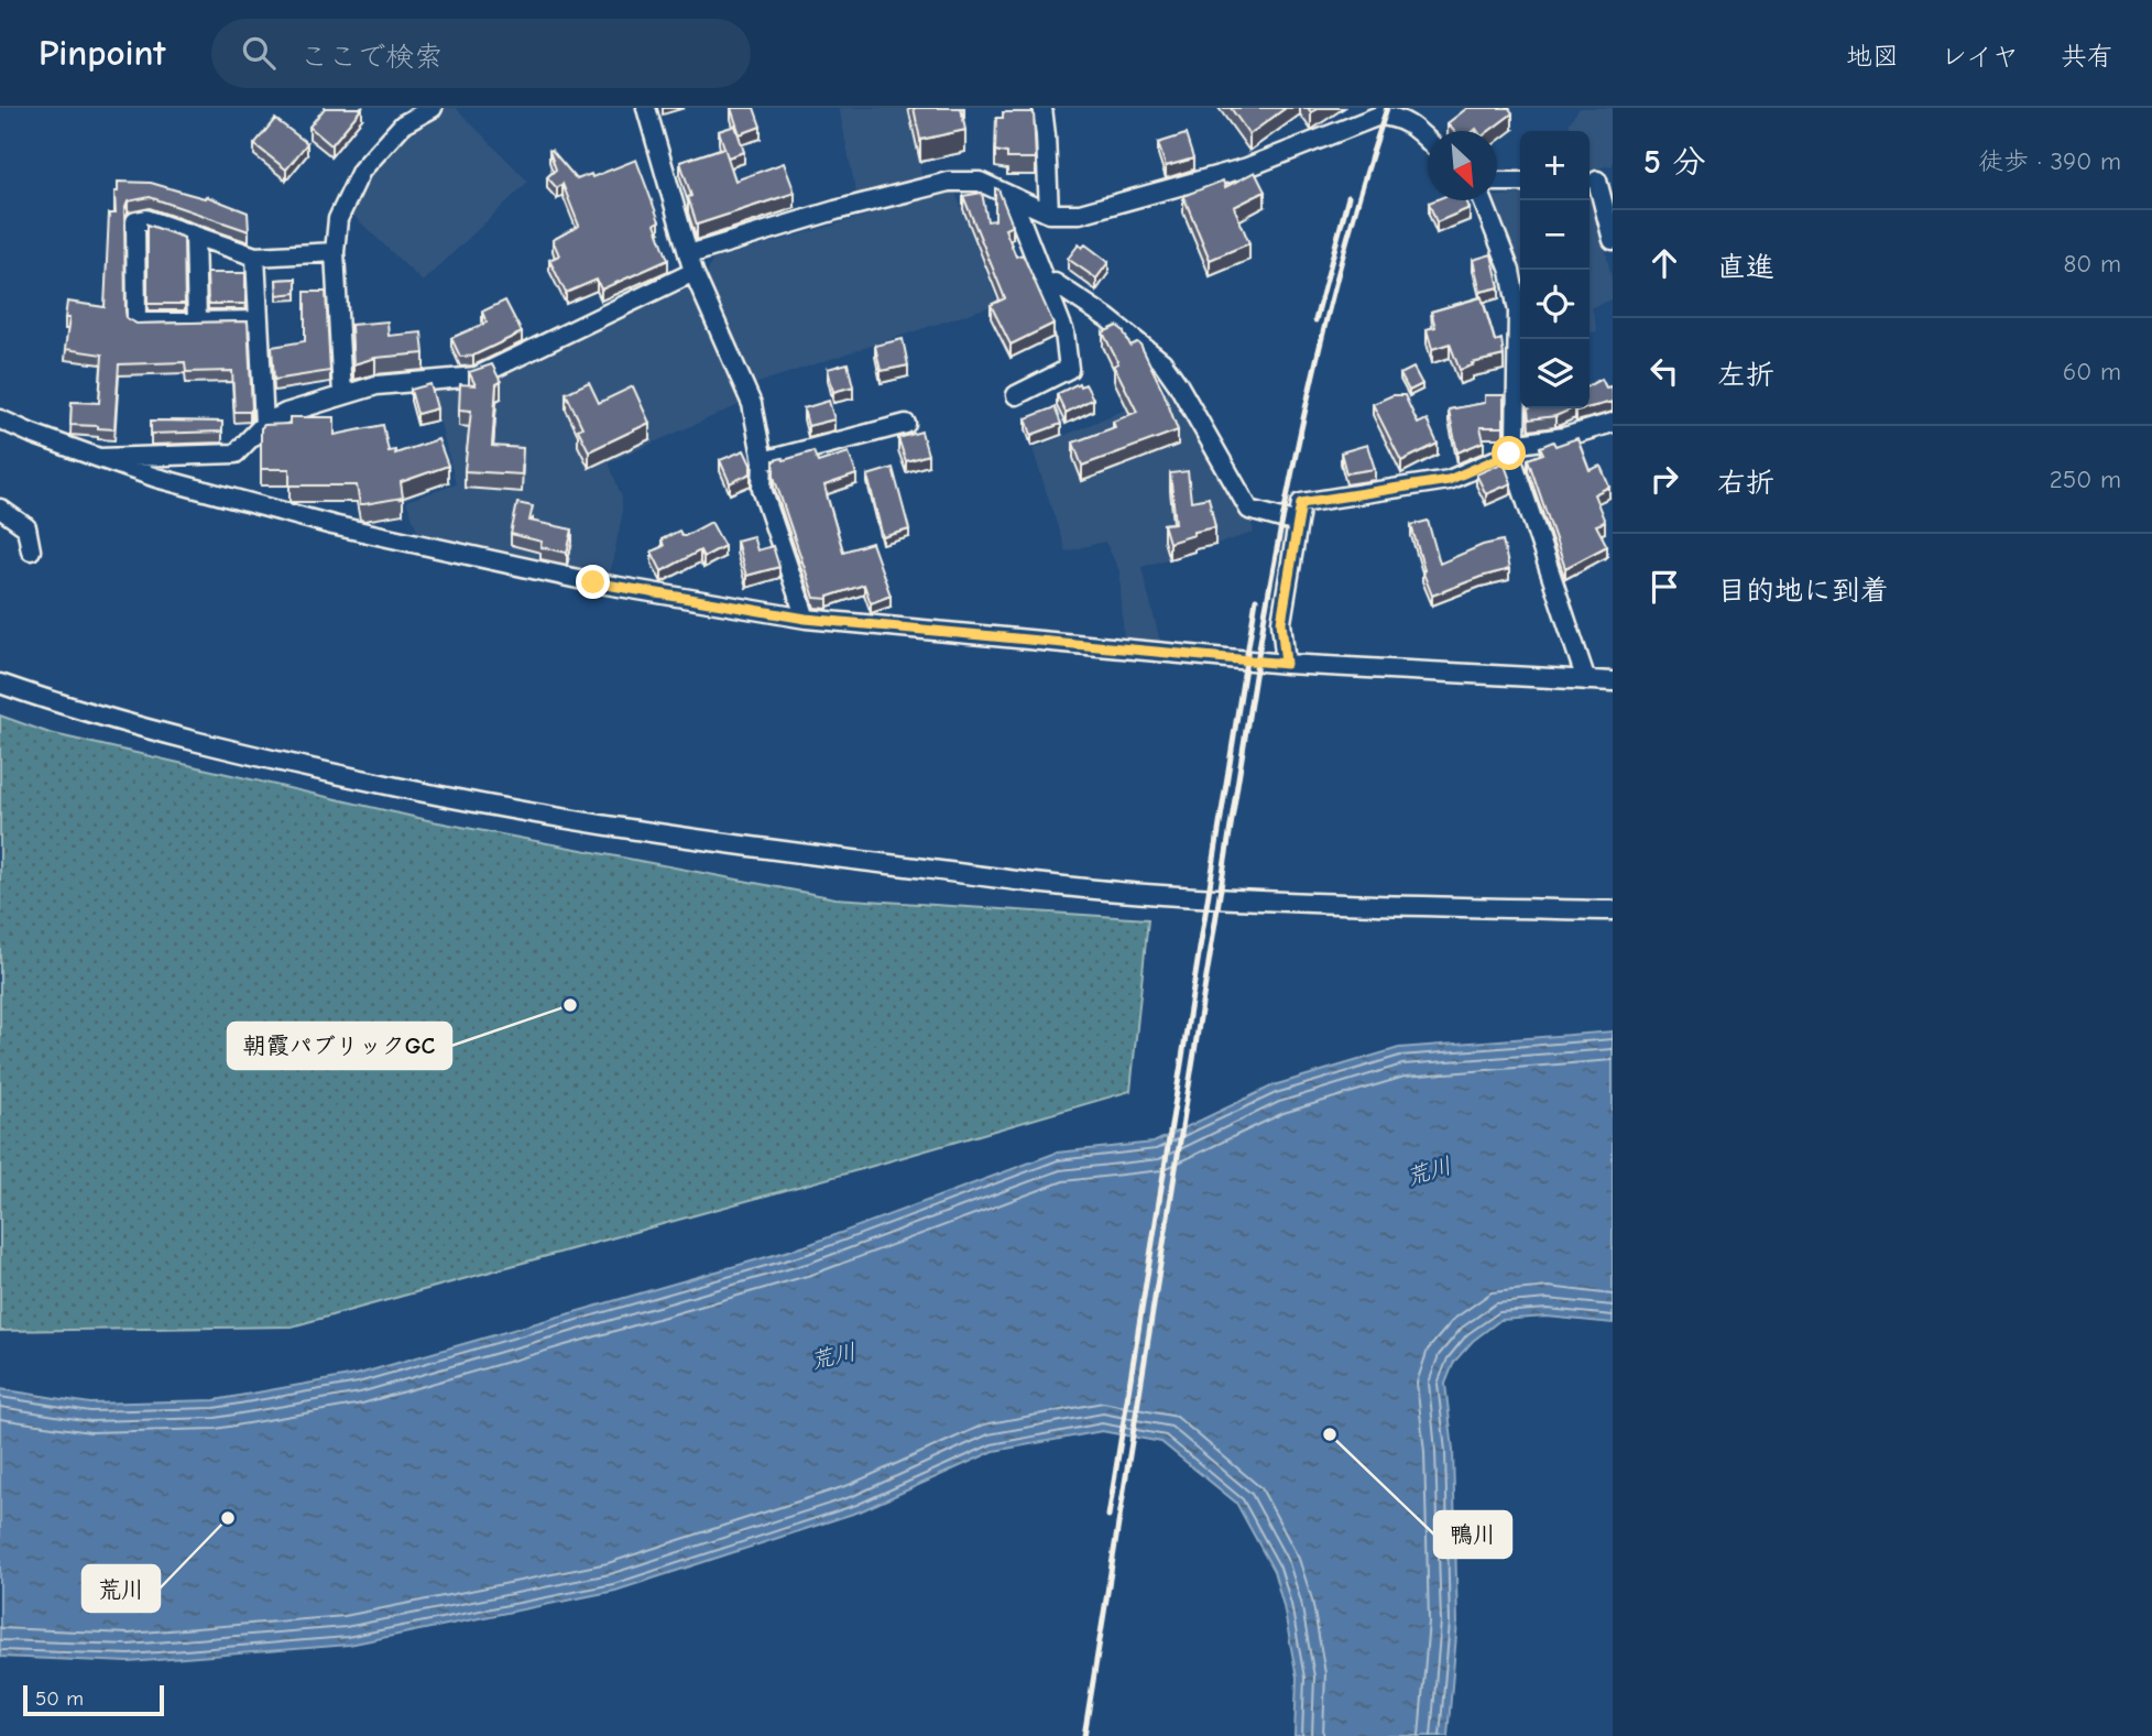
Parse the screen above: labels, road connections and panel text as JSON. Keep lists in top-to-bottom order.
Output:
{
  "water": ["荒川"],
  "places": ["朝霞パブリックGC", "鴨川", "荒川"],
  "scale_bar": "50 m",
  "north": "bottom right",
  "page": {
    "header": "Pinpoint",
    "search": "ここで検索",
    "nav": ["地図", "レイヤ", "共有"],
    "heading": ["5 分", "徒歩 · 390 m"],
    "map_buttons": ["+", "−"],
    "list": [
      ["直進", "80 m"],
      ["左折", "60 m"],
      ["右折", "250 m"],
      "目的地に到着"
    ],
    "scale": "50 m"
  }
}
